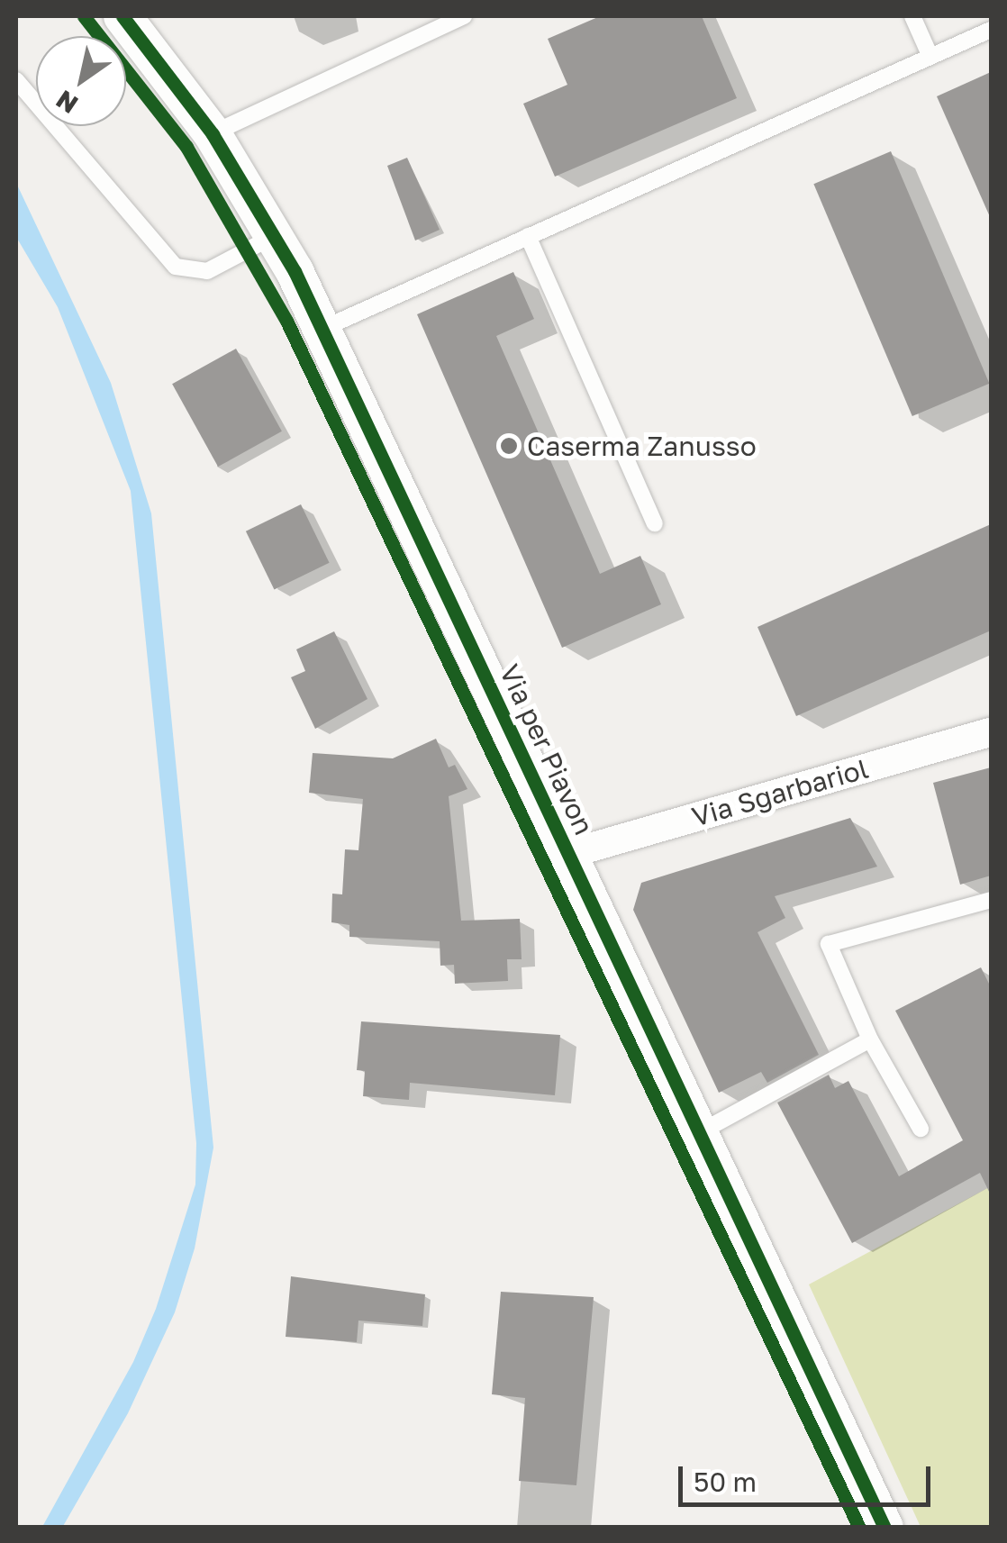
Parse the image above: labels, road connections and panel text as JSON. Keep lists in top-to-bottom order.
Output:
{
  "streets": {
    "street": ["Via per Piavon", "Via Sgarbariol"]
  },
  "crossings": [
    ["Via per Piavon", "Via Sgarbariol"]
  ],
  "places": ["Caserma Zanusso"],
  "scale_bar": "50 m",
  "north": "bottom left"
}
